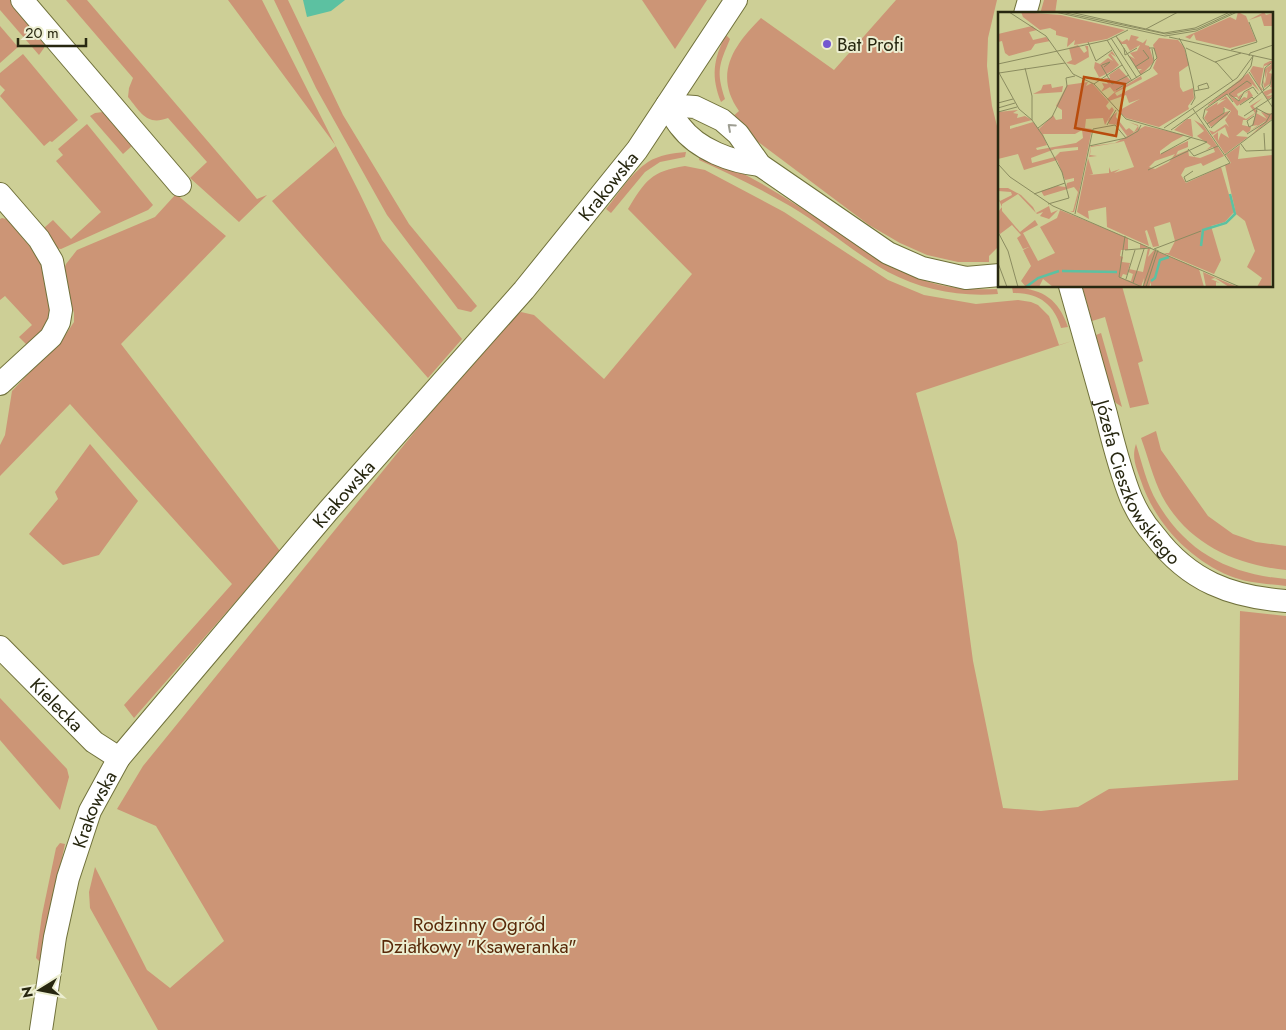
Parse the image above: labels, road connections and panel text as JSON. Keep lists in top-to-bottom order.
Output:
{
  "streets": {
    "street": ["Krakowska", "Józefa Cieszkowskiego", "Kielecka"]
  },
  "crossings": [
    ["Krakowska", "Kielecka"]
  ],
  "parks": ["Rodzinny Ogród Działkowy \"Ksaweranka\""],
  "places": ["Bat Profi"],
  "scale_bar": "20 m",
  "north": "left"
}
